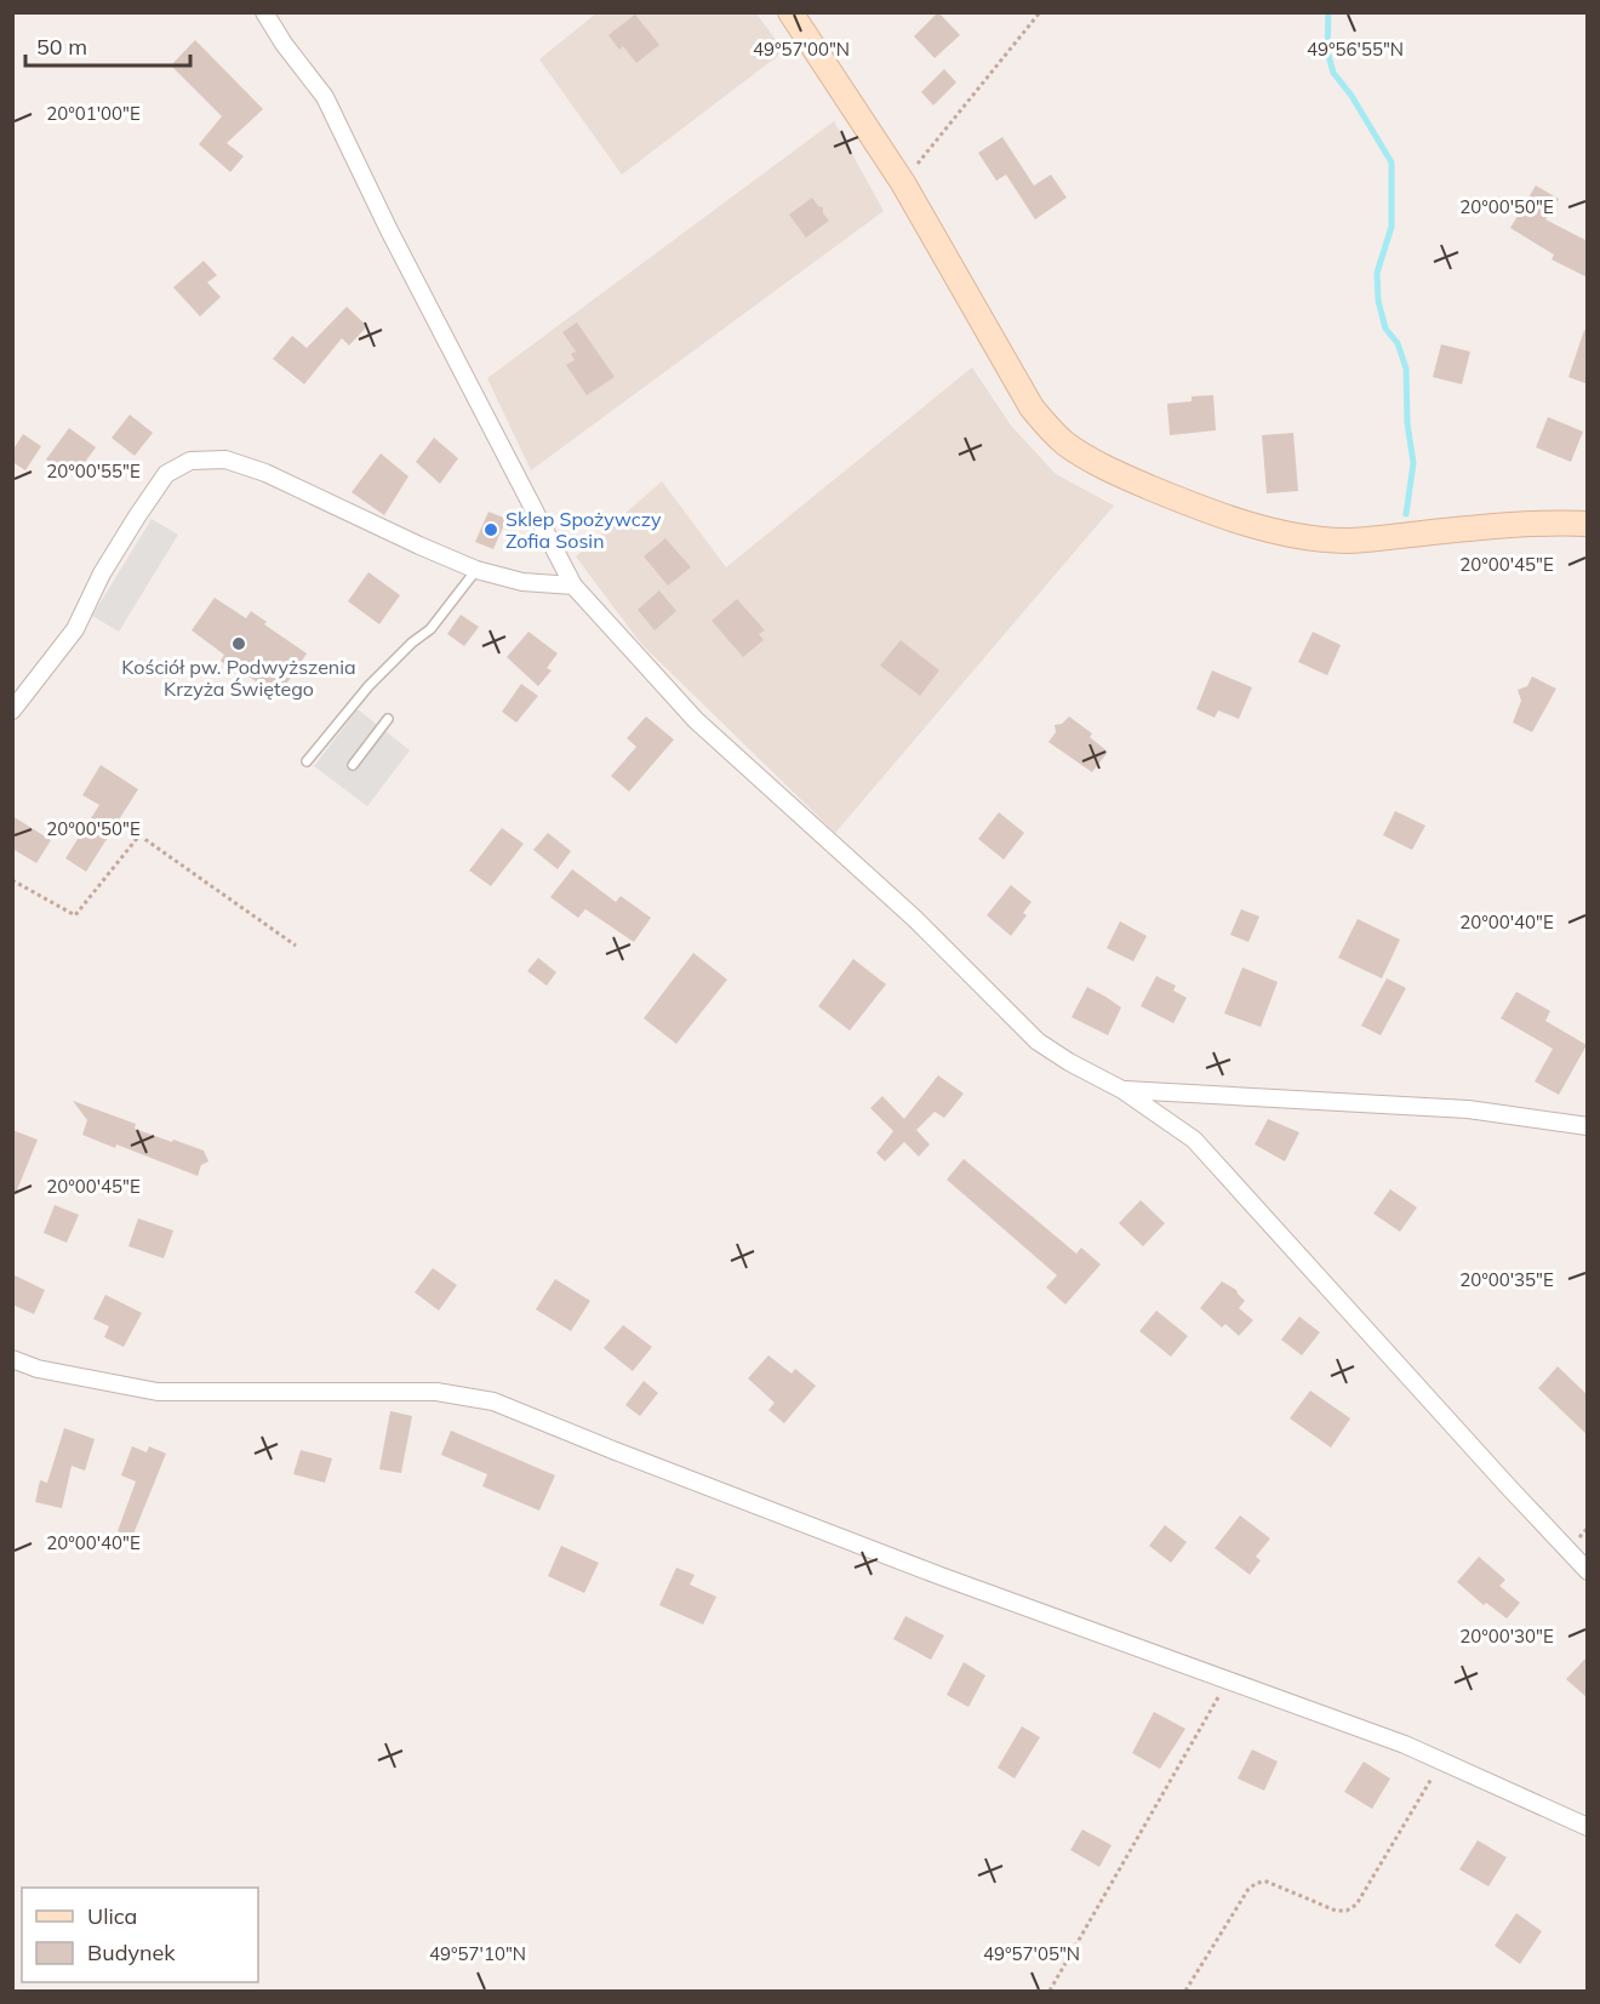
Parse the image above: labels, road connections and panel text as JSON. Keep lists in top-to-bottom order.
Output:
{
  "places": ["Sklep Spożywczy Zofia Sosin", "Kościół pw. Podwyższenia Krzyża Świętego"],
  "legend": ["Ulica", "Budynek"],
  "scale_bar": "50 m",
  "coordinates": [
    "49°57'00\"N",
    "49°56'55\"N",
    "20°01'00\"E",
    "20°00'50\"E",
    "20°00'55\"E",
    "20°00'45\"E",
    "20°00'40\"E",
    "20°00'35\"E",
    "20°00'30\"E",
    "49°57'10\"N",
    "49°57'05\"N"
  ]
}
